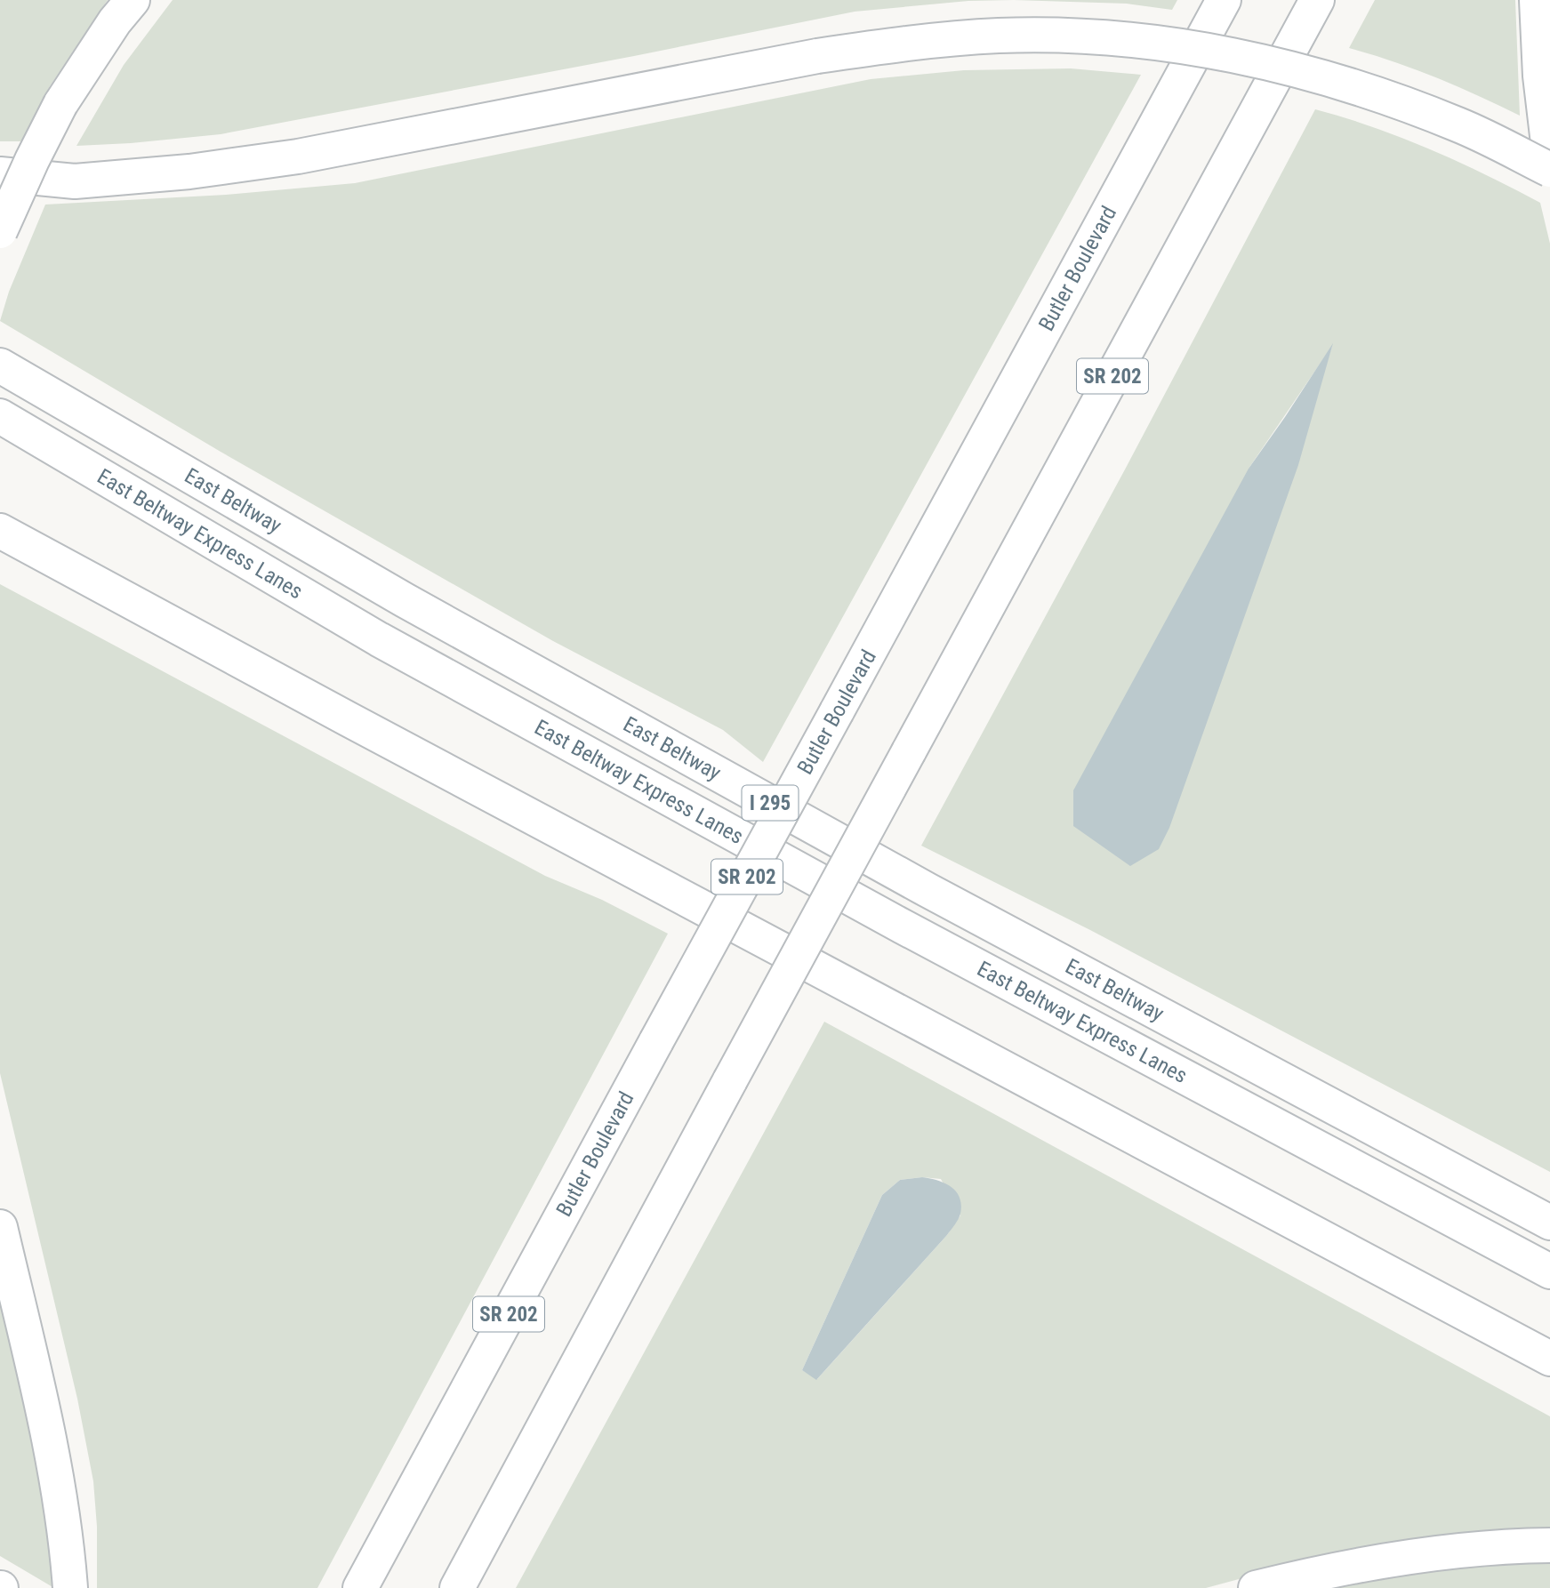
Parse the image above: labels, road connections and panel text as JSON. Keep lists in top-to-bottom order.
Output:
{
  "streets": {
    "highway": [
      "Butler Boulevard",
      "SR 202",
      "East Beltway",
      "East Beltway Express Lanes",
      "I 295"
    ]
  }
}
